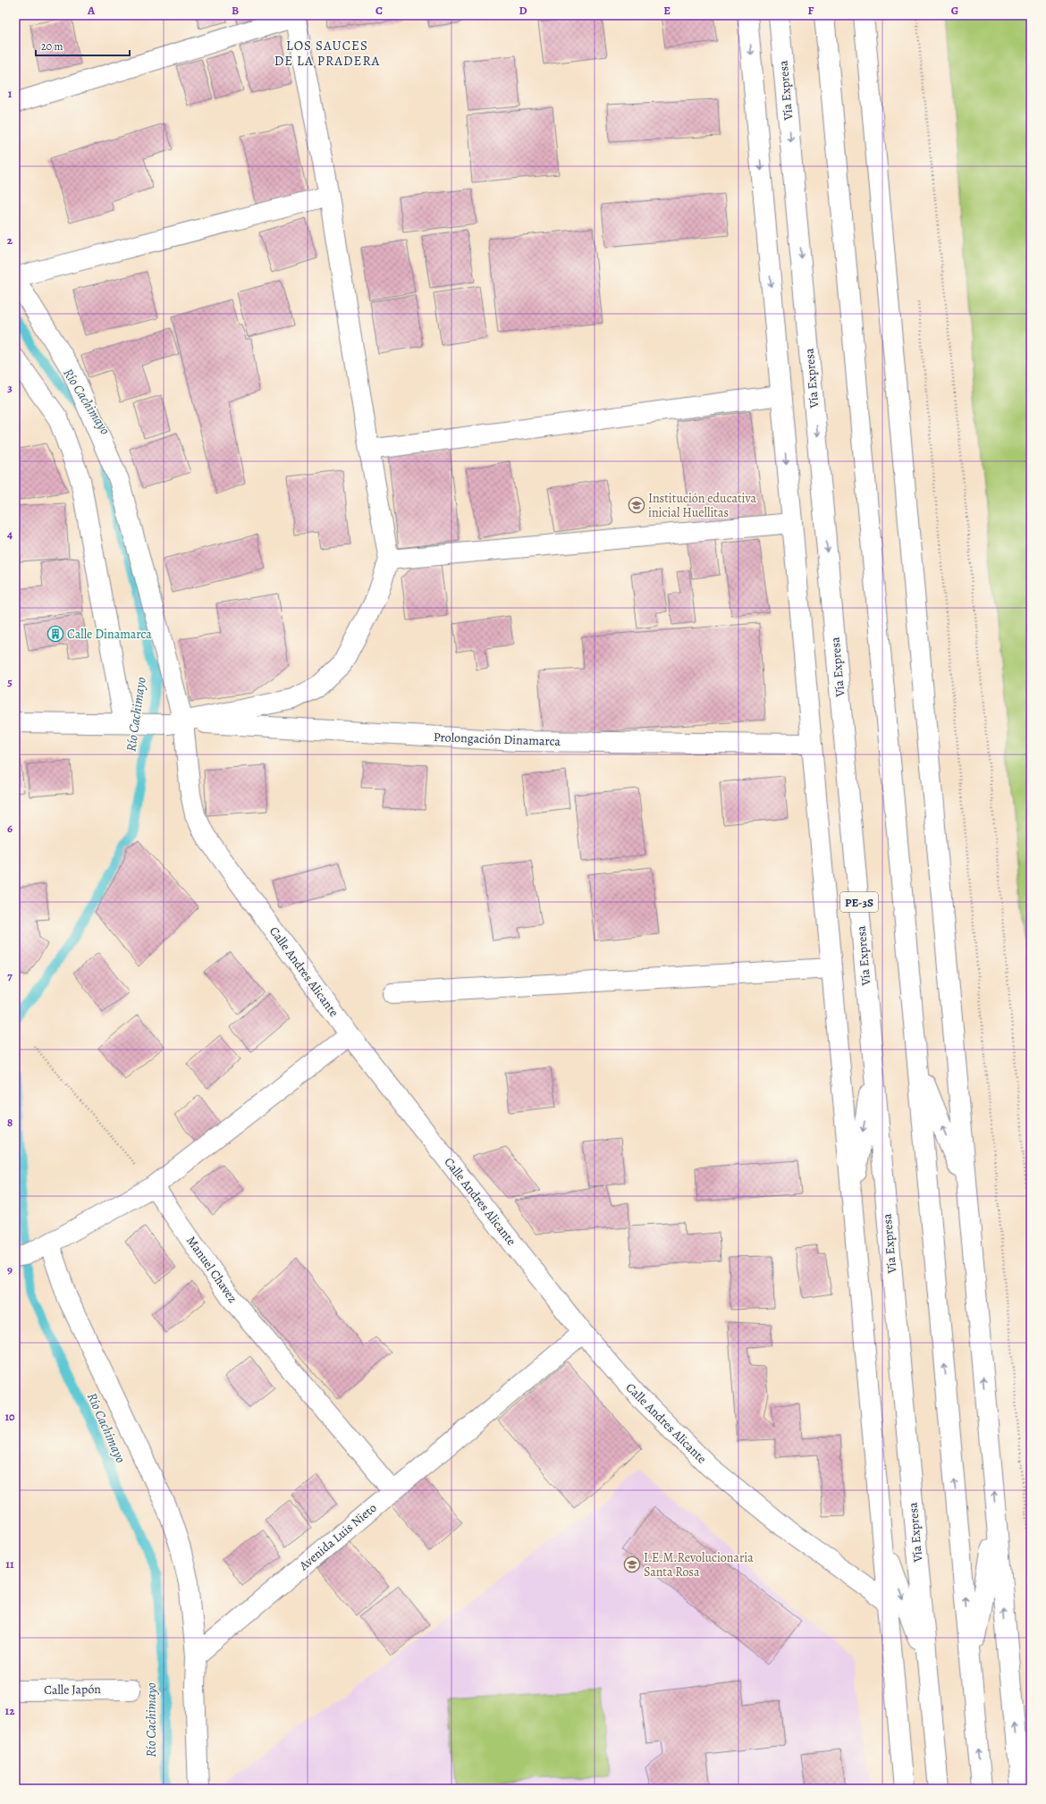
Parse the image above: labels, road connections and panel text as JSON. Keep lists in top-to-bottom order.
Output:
{
  "streets": {
    "main road": [
      "Vía Expresa",
      "Prolongación Dinamarca",
      "PE-3S",
      "Calle Andres Alicante",
      "Manuel Chavez",
      "Avenida Luis Nieto",
      "Calle Japón"
    ]
  },
  "crossings": [
    ["Prolongación Dinamarca", "PE-3S"],
    ["Prolongación Dinamarca", "Calle Andres Alicante"],
    ["PE-3S", "Calle Andres Alicante"],
    ["Calle Andres Alicante", "Avenida Luis Nieto"],
    ["Manuel Chavez", "Avenida Luis Nieto"]
  ],
  "districts": ["LOS SAUCES DE LA PRADERA"],
  "water": ["Río Cachimayo"],
  "places": {
    "school or university": ["Institución educativa inicial Huellitas", "I.E.M.Revolucionaria Santa Rosa"],
    "building": ["Calle Dinamarca"]
  },
  "scale_bar": "20 m",
  "grid": {
    "columns": [
      "A",
      "B",
      "C",
      "D",
      "E",
      "F",
      "G"
    ],
    "rows": [
      "1",
      "2",
      "3",
      "4",
      "5",
      "6",
      "7",
      "8",
      "9",
      "10",
      "11",
      "12"
    ]
  }
}
